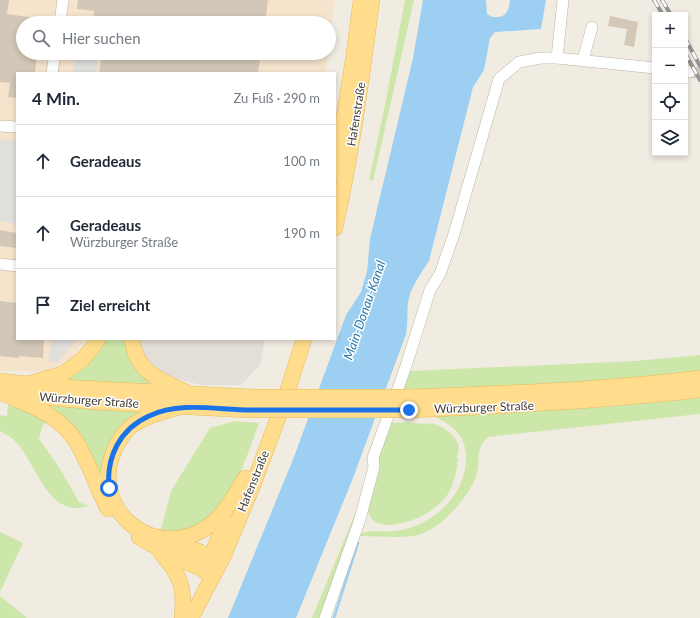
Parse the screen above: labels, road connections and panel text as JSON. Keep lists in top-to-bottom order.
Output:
{
  "streets": {
    "main road": ["Hafenstraße", "Würzburger Straße"]
  },
  "water": ["Main-Donau-Kanal"],
  "page": {
    "map_buttons": ["+", "−"],
    "search": "Hier suchen",
    "heading": ["4 Min.", "Zu Fuß · 290 m"],
    "list": [
      ["Geradeaus", "100 m"],
      ["Geradeaus", "Würzburger Straße", "190 m"],
      "Ziel erreicht"
    ]
  }
}
